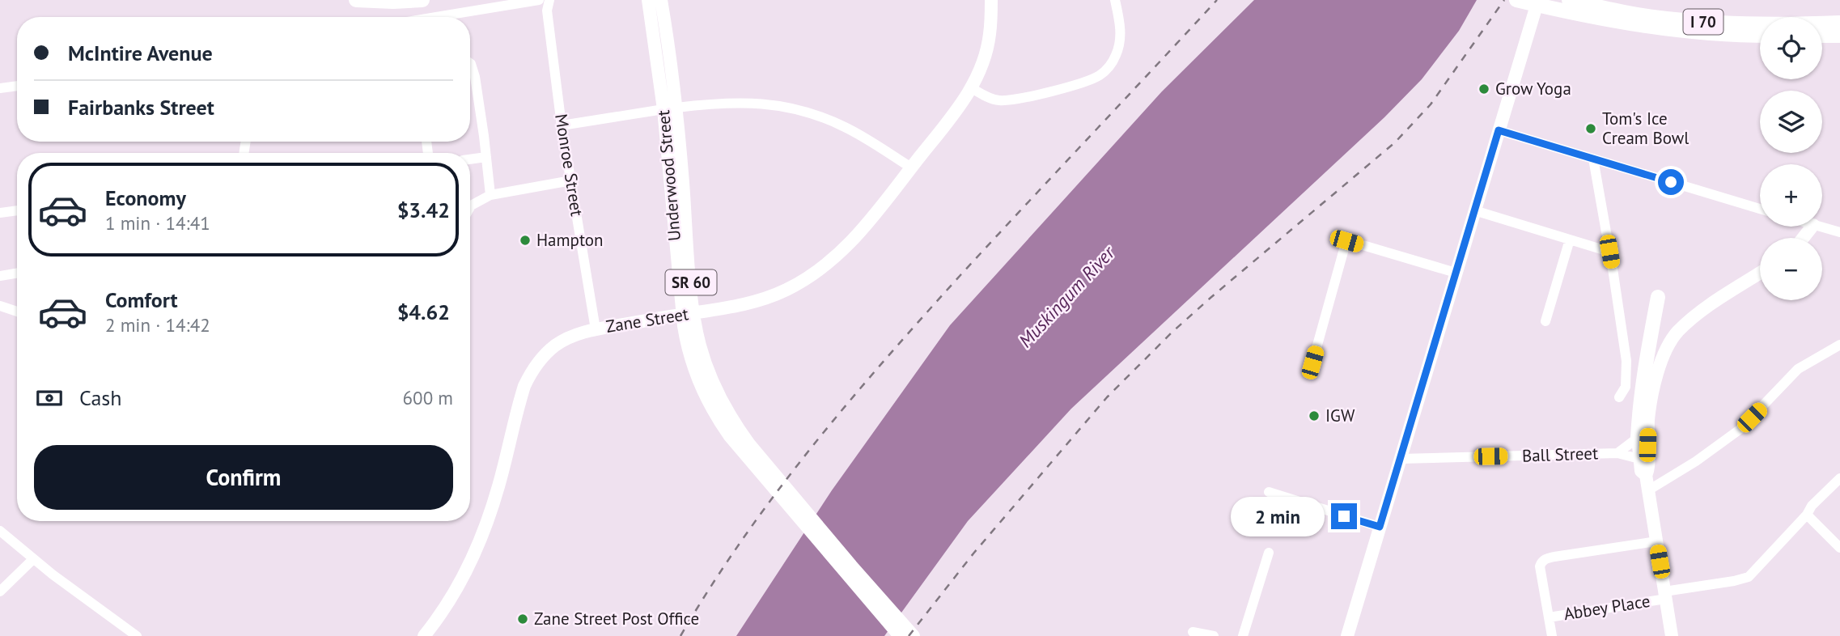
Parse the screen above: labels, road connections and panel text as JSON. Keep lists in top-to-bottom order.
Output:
{
  "streets": {
    "highway": ["I 70"],
    "main road": ["Underwood Street", "SR 60", "Zane Street"],
    "street": ["Monroe Street", "Ball Street", "Abbey Place"]
  },
  "crossings": [
    ["Monroe Street", "Zane Street"],
    ["Underwood Street", "SR 60"],
    ["Underwood Street", "Zane Street"]
  ],
  "water": ["Muskingum River"],
  "places": [
    "Grow Yoga",
    "Tom's Ice Cream Bowl",
    "Hampton",
    "IGW",
    "Zane Street Post Office"
  ],
  "page": {
    "map_buttons": ["+", "−"],
    "banner": ["McIntire Avenue", "Fairbanks Street"],
    "list": [
      {
        "name": "Economy",
        "note": "1 min · 14:41",
        "value": "$3.42"
      },
      {
        "name": "Comfort",
        "note": "2 min · 14:42",
        "value": "$4.62"
      }
    ],
    "pay": ["Cash", "600 m"],
    "buttons": "Confirm",
    "bubble": "2 min"
  }
}
